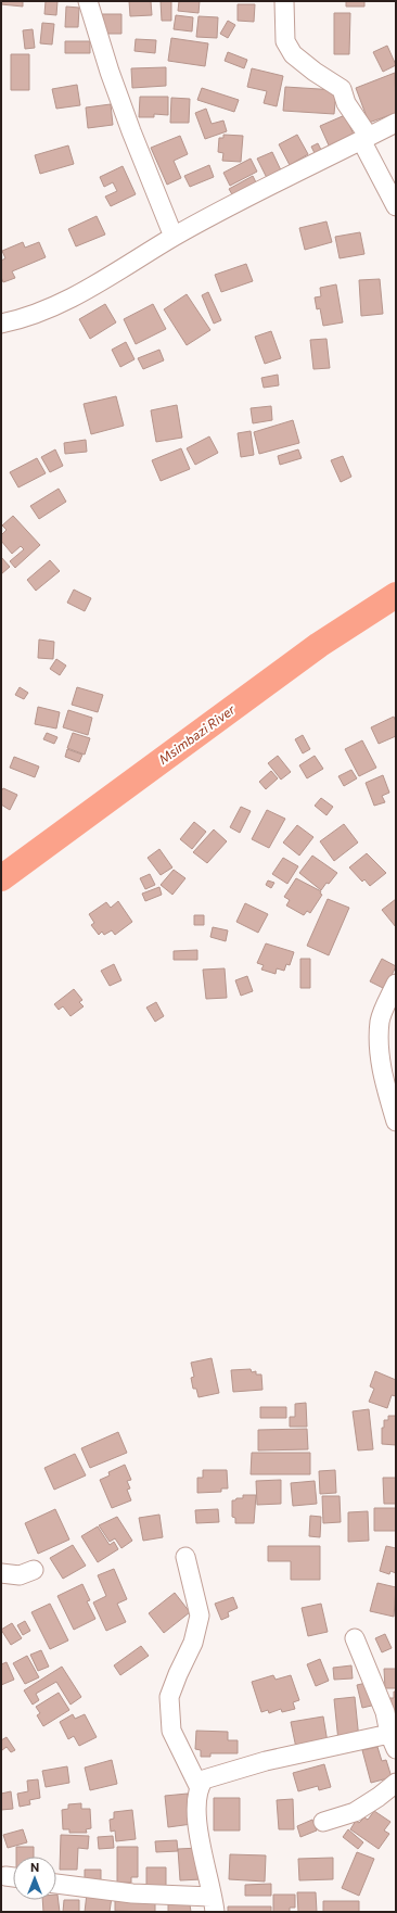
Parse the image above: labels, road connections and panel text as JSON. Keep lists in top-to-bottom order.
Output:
{
  "water": ["Msimbazi River"],
  "north": "top"
}
